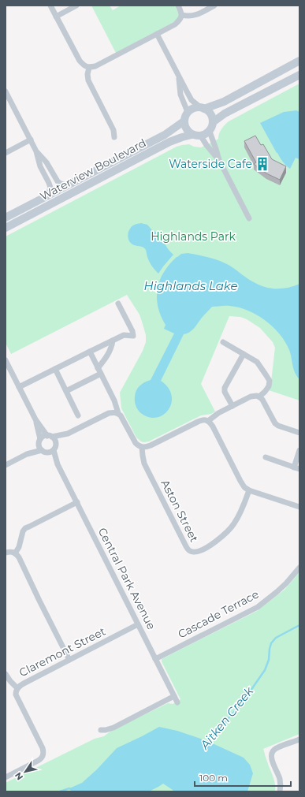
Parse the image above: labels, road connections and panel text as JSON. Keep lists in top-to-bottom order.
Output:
{
  "streets": {
    "street": [
      "Waterview Boulevard",
      "Aston Street",
      "Central Park Avenue",
      "Cascade Terrace",
      "Claremont Street"
    ]
  },
  "crossings": [
    ["Central Park Avenue", "Cascade Terrace"],
    ["Central Park Avenue", "Claremont Street"]
  ],
  "water": ["Highlands Lake", "Aitken Creek"],
  "parks": ["Highlands Park"],
  "places": {
    "building": ["Waterside Cafe"]
  },
  "scale_bar": "100 m",
  "north": "bottom left"
}
